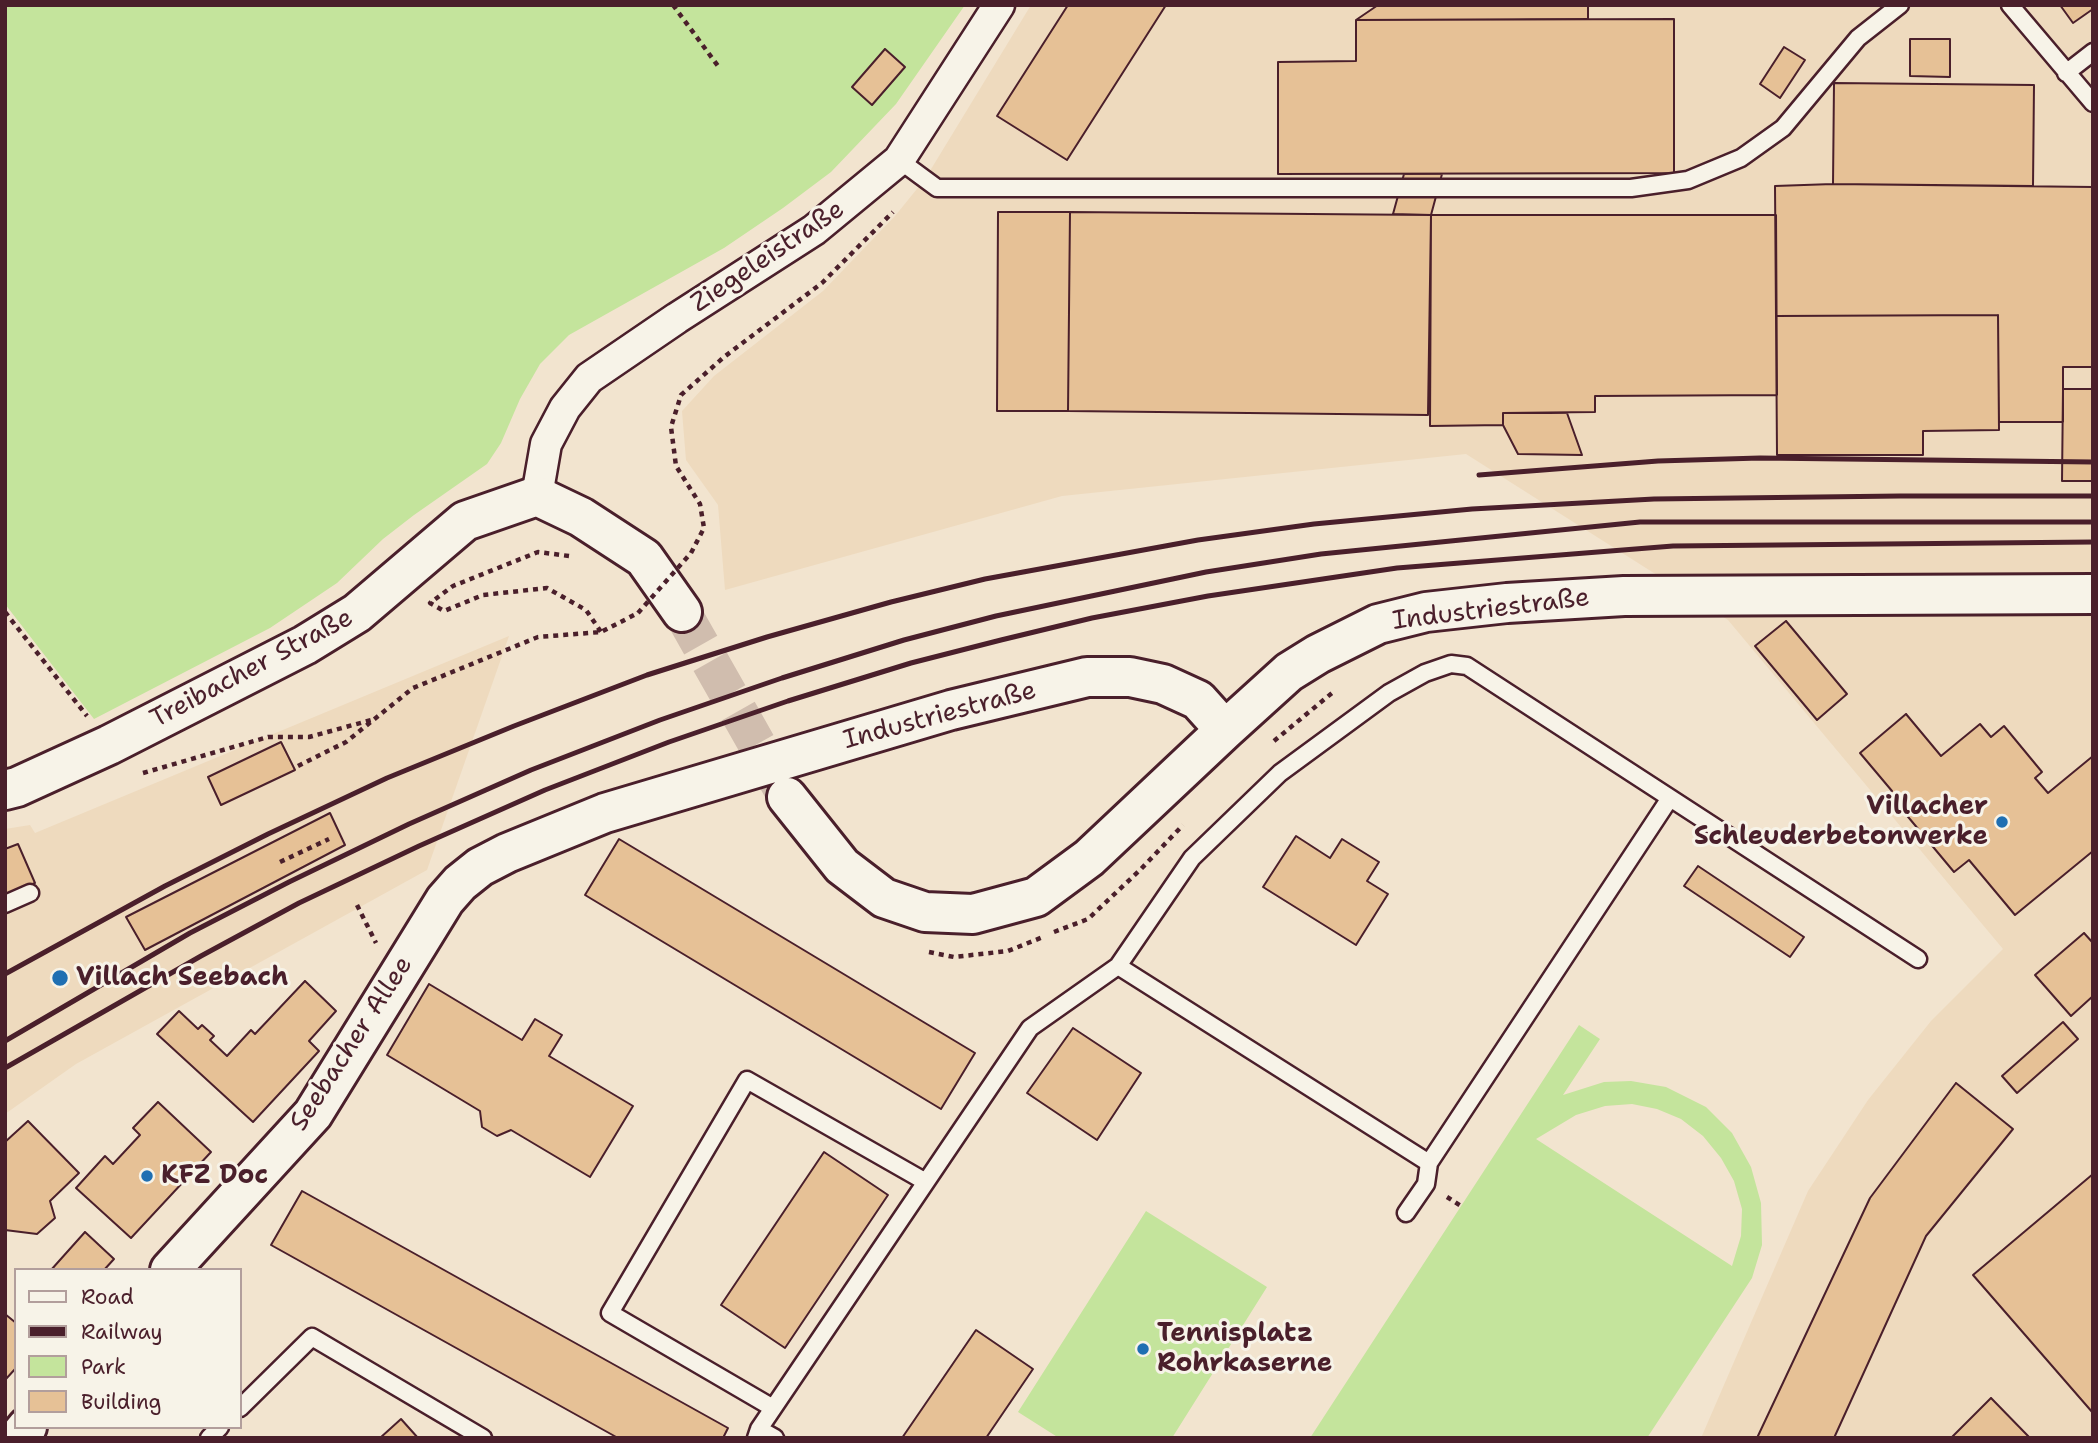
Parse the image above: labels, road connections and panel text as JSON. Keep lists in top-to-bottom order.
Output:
{
  "streets": {
    "street": [
      "Ziegeleistraße",
      "Industriestraße",
      "Treibacher Straße",
      "Seebacher Allee"
    ]
  },
  "crossings": [
    ["Ziegeleistraße", "Treibacher Straße"],
    ["Industriestraße", "Seebacher Allee"]
  ],
  "places": [
    "Villacher Schleuderbetonwerke",
    "Villach Seebach",
    "KFZ Doc",
    "Tennisplatz Rohrkaserne"
  ],
  "legend": [
    "Road",
    "Railway",
    "Park",
    "Building"
  ]
}
